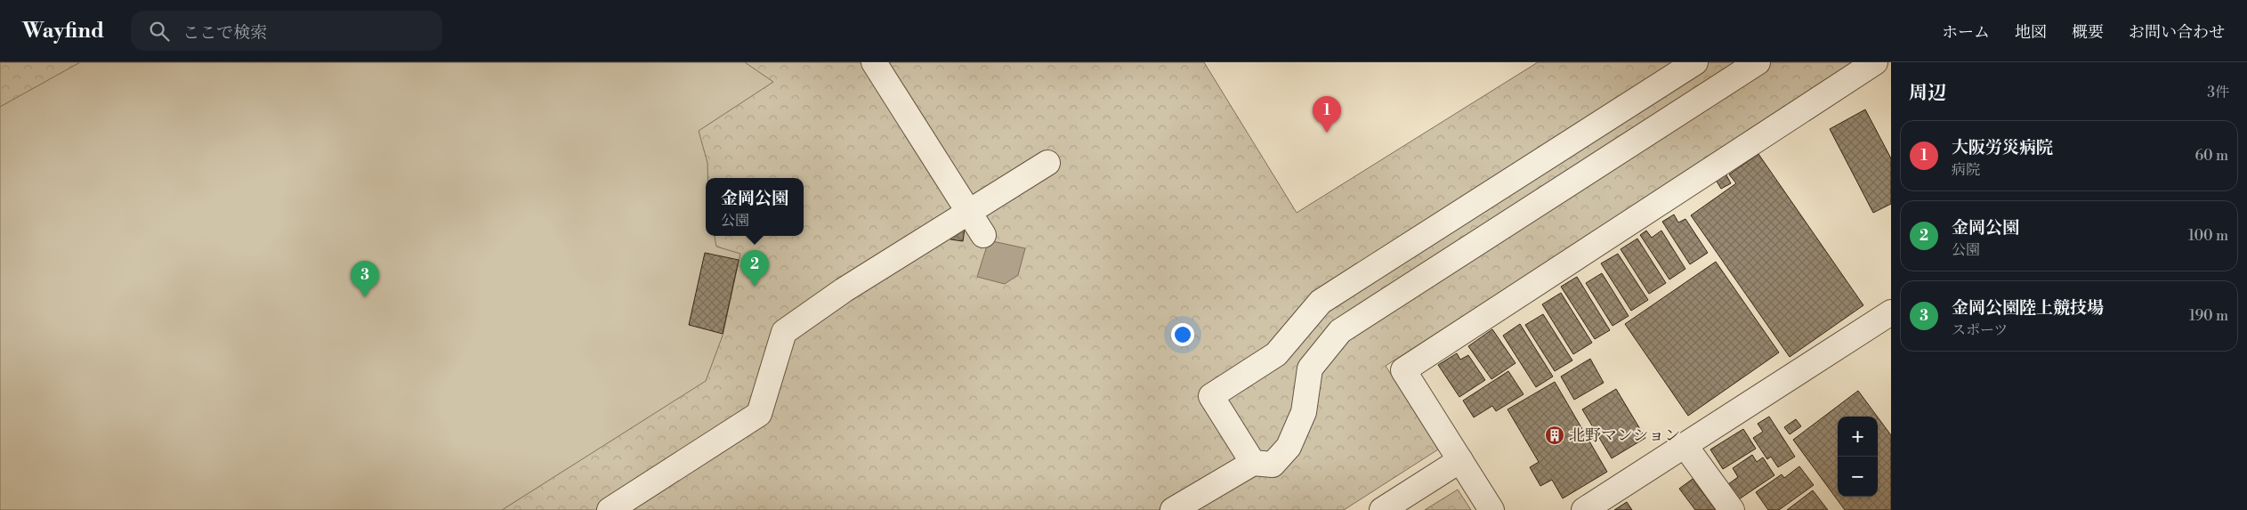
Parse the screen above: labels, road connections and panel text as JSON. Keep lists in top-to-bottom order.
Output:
{
  "places": {
    "building": ["北野マンション"]
  },
  "page": {
    "header": "Wayfind",
    "search": "ここで検索",
    "nav": [
      "ホーム",
      "地図",
      "概要",
      "お問い合わせ"
    ],
    "heading": ["周辺", "3件"],
    "pins": ["1", "2", "3"],
    "list": [
      {
        "mark": "1",
        "name": "大阪労災病院",
        "note": "病院",
        "value": "60 m"
      },
      {
        "mark": "2",
        "name": "金岡公園",
        "note": "公園",
        "value": "100 m"
      },
      {
        "mark": "3",
        "name": "金岡公園陸上競技場",
        "note": "スポーツ",
        "value": "190 m"
      }
    ],
    "popup": ["金岡公園", "公園"],
    "map_buttons": ["+", "−"]
  }
}
